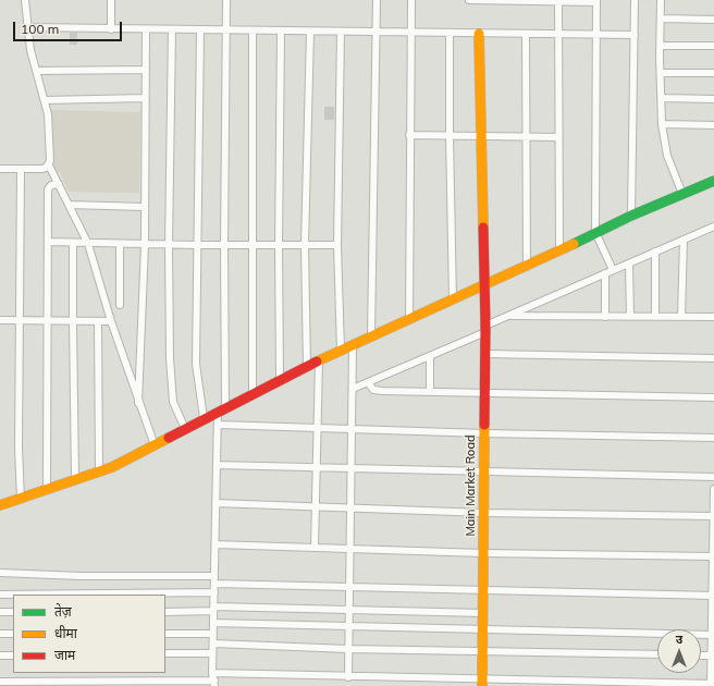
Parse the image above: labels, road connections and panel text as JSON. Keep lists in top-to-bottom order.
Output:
{
  "streets": {
    "street": ["Main Market Road"]
  },
  "legend": ["तेज़", "धीमा", "जाम"],
  "scale_bar": "100 m",
  "north": "top"
}
